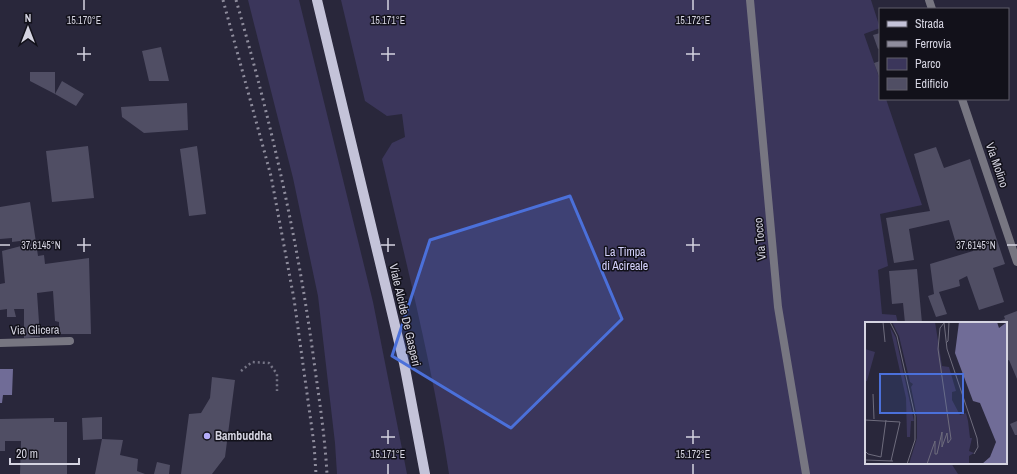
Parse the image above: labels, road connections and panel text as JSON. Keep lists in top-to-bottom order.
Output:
{
  "streets": {
    "main road": ["Viale Alcide De Gasperi"],
    "street": ["Via Molino", "Via Tocco", "Via Glicera"]
  },
  "parks": ["La Timpa di Acireale"],
  "places": ["Bambuddha"],
  "legend": [
    "Strada",
    "Ferrovia",
    "Parco",
    "Edificio"
  ],
  "scale_bar": "20 m",
  "north": "top",
  "coordinates": [
    "15.170°E",
    "15.171°E",
    "15.172°E",
    "37.6145°N"
  ]
}
